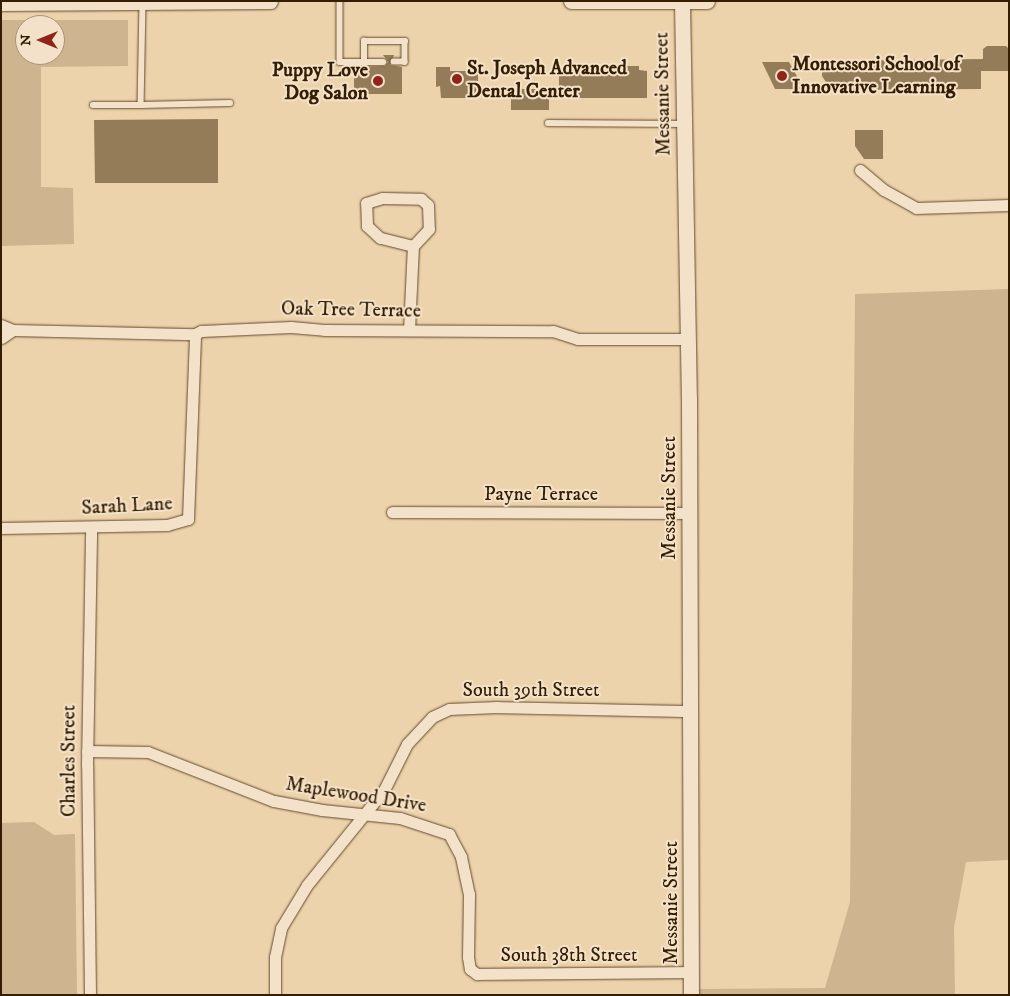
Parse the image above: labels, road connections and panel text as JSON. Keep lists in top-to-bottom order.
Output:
{
  "streets": {
    "street": [
      "Messanie Street",
      "Oak Tree Terrace",
      "Payne Terrace",
      "Sarah Lane",
      "South 39th Street",
      "Charles Street",
      "Maplewood Drive",
      "South 38th Street"
    ]
  },
  "crossings": [
    ["Messanie Street", "Oak Tree Terrace"],
    ["Messanie Street", "Payne Terrace"],
    ["Messanie Street", "South 39th Street"],
    ["Messanie Street", "South 38th Street"],
    ["Oak Tree Terrace", "Sarah Lane"],
    ["Sarah Lane", "Charles Street"],
    ["South 39th Street", "Maplewood Drive"],
    ["Charles Street", "Maplewood Drive"],
    ["Maplewood Drive", "South 38th Street"]
  ],
  "places": ["Montessori School of Innovative Learning", "St. Joseph Advanced Dental Center", "Puppy Love Dog Salon"],
  "north": "left"
}
